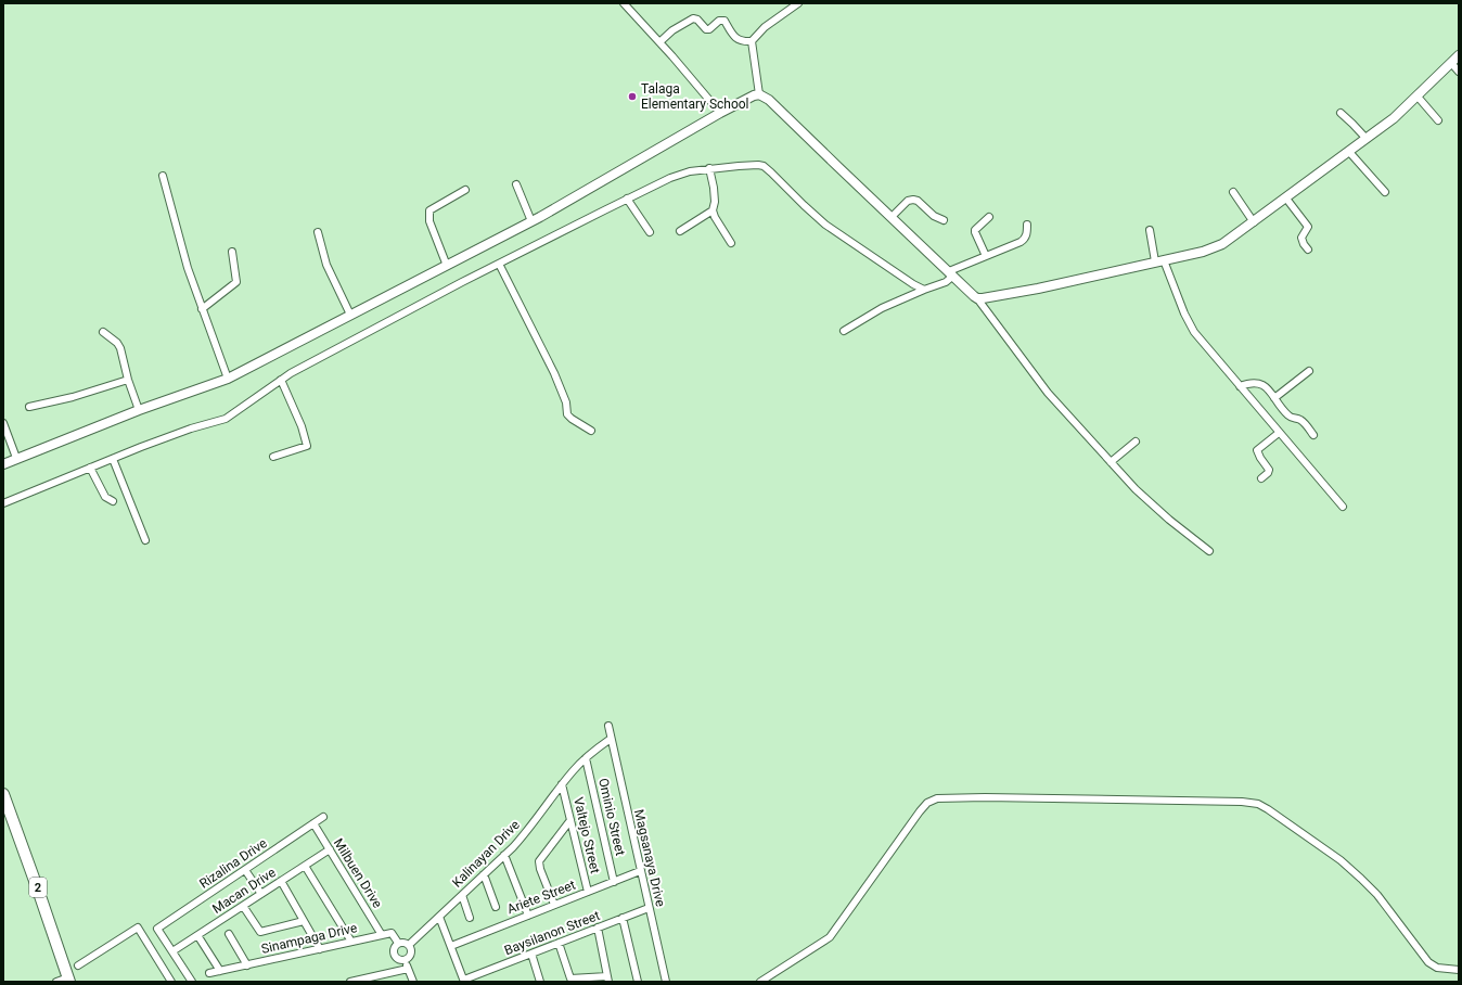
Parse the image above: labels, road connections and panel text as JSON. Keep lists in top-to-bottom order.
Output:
{
  "streets": {
    "highway": ["2"],
    "street": [
      "Ominio Street",
      "Valtejo Street",
      "Kalinayan Drive",
      "Magsanaya Drive",
      "Rizalina Drive",
      "Milbuen Drive",
      "Macan Drive",
      "Ariete Street",
      "Baysilanon Street",
      "Sinampaga Drive"
    ]
  },
  "crossings": [
    ["Ominio Street", "Kalinayan Drive"],
    ["Ominio Street", "Ariete Street"],
    ["Valtejo Street", "Kalinayan Drive"],
    ["Valtejo Street", "Ariete Street"],
    ["Kalinayan Drive", "Magsanaya Drive"],
    ["Magsanaya Drive", "Ariete Street"],
    ["Magsanaya Drive", "Baysilanon Street"],
    ["Rizalina Drive", "Milbuen Drive"],
    ["Rizalina Drive", "Macan Drive"],
    ["Milbuen Drive", "Macan Drive"],
    ["Milbuen Drive", "Sinampaga Drive"]
  ],
  "places": ["Talaga Elementary School"]
}
